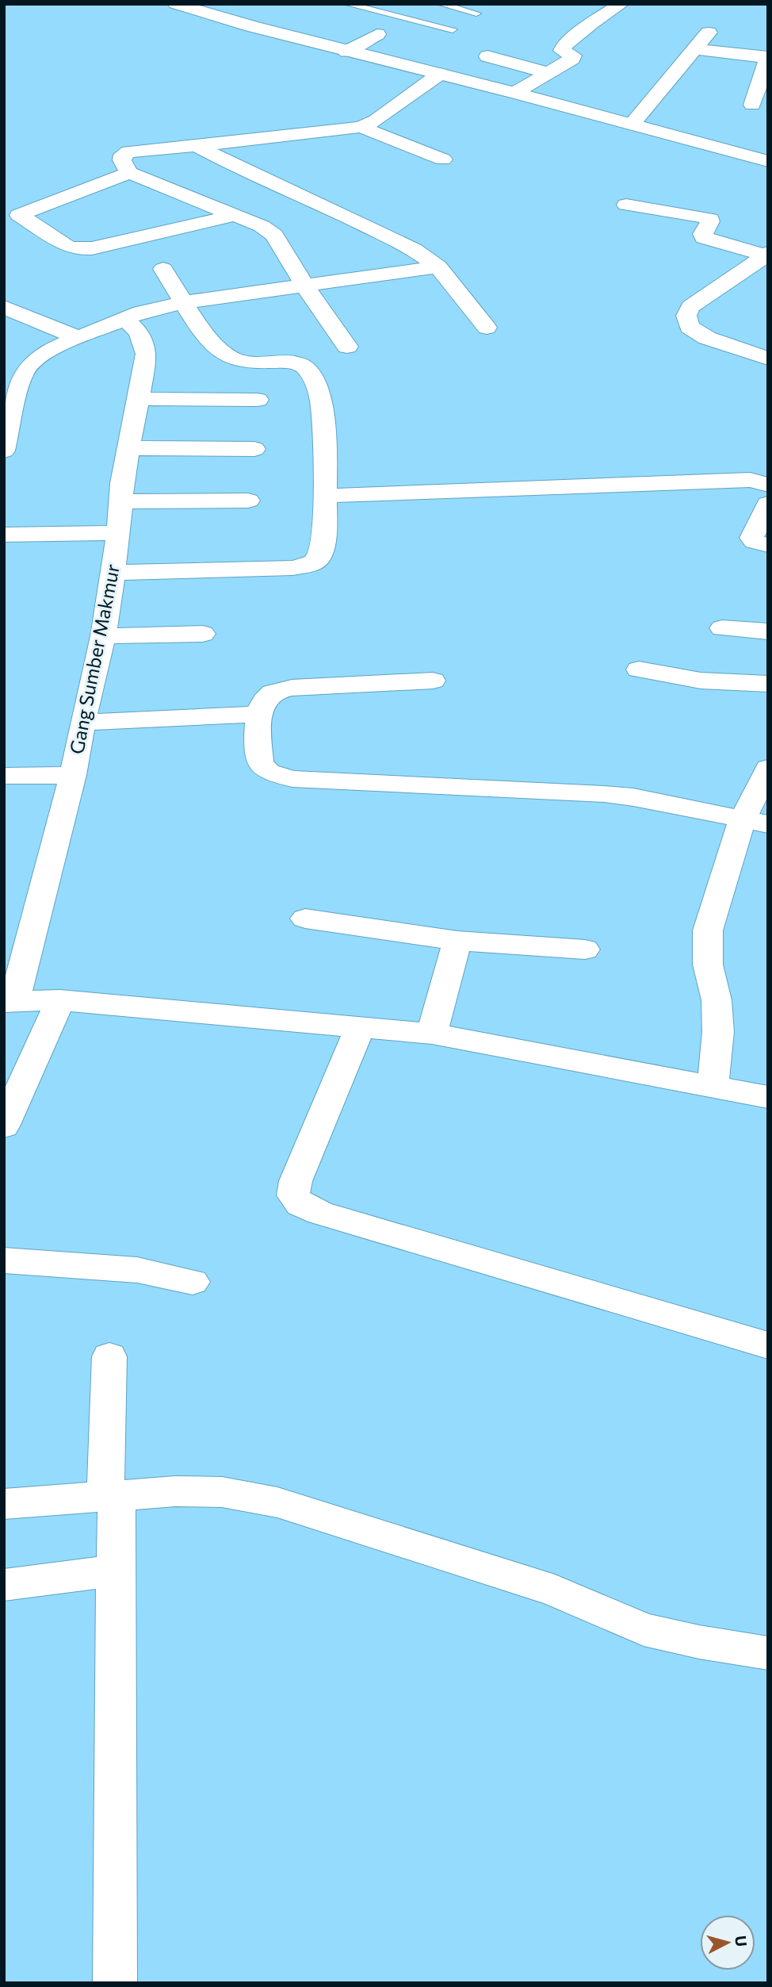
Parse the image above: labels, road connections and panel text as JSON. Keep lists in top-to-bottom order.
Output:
{
  "streets": {
    "street": ["Gang Sumber Makmur"]
  },
  "north": "right"
}
